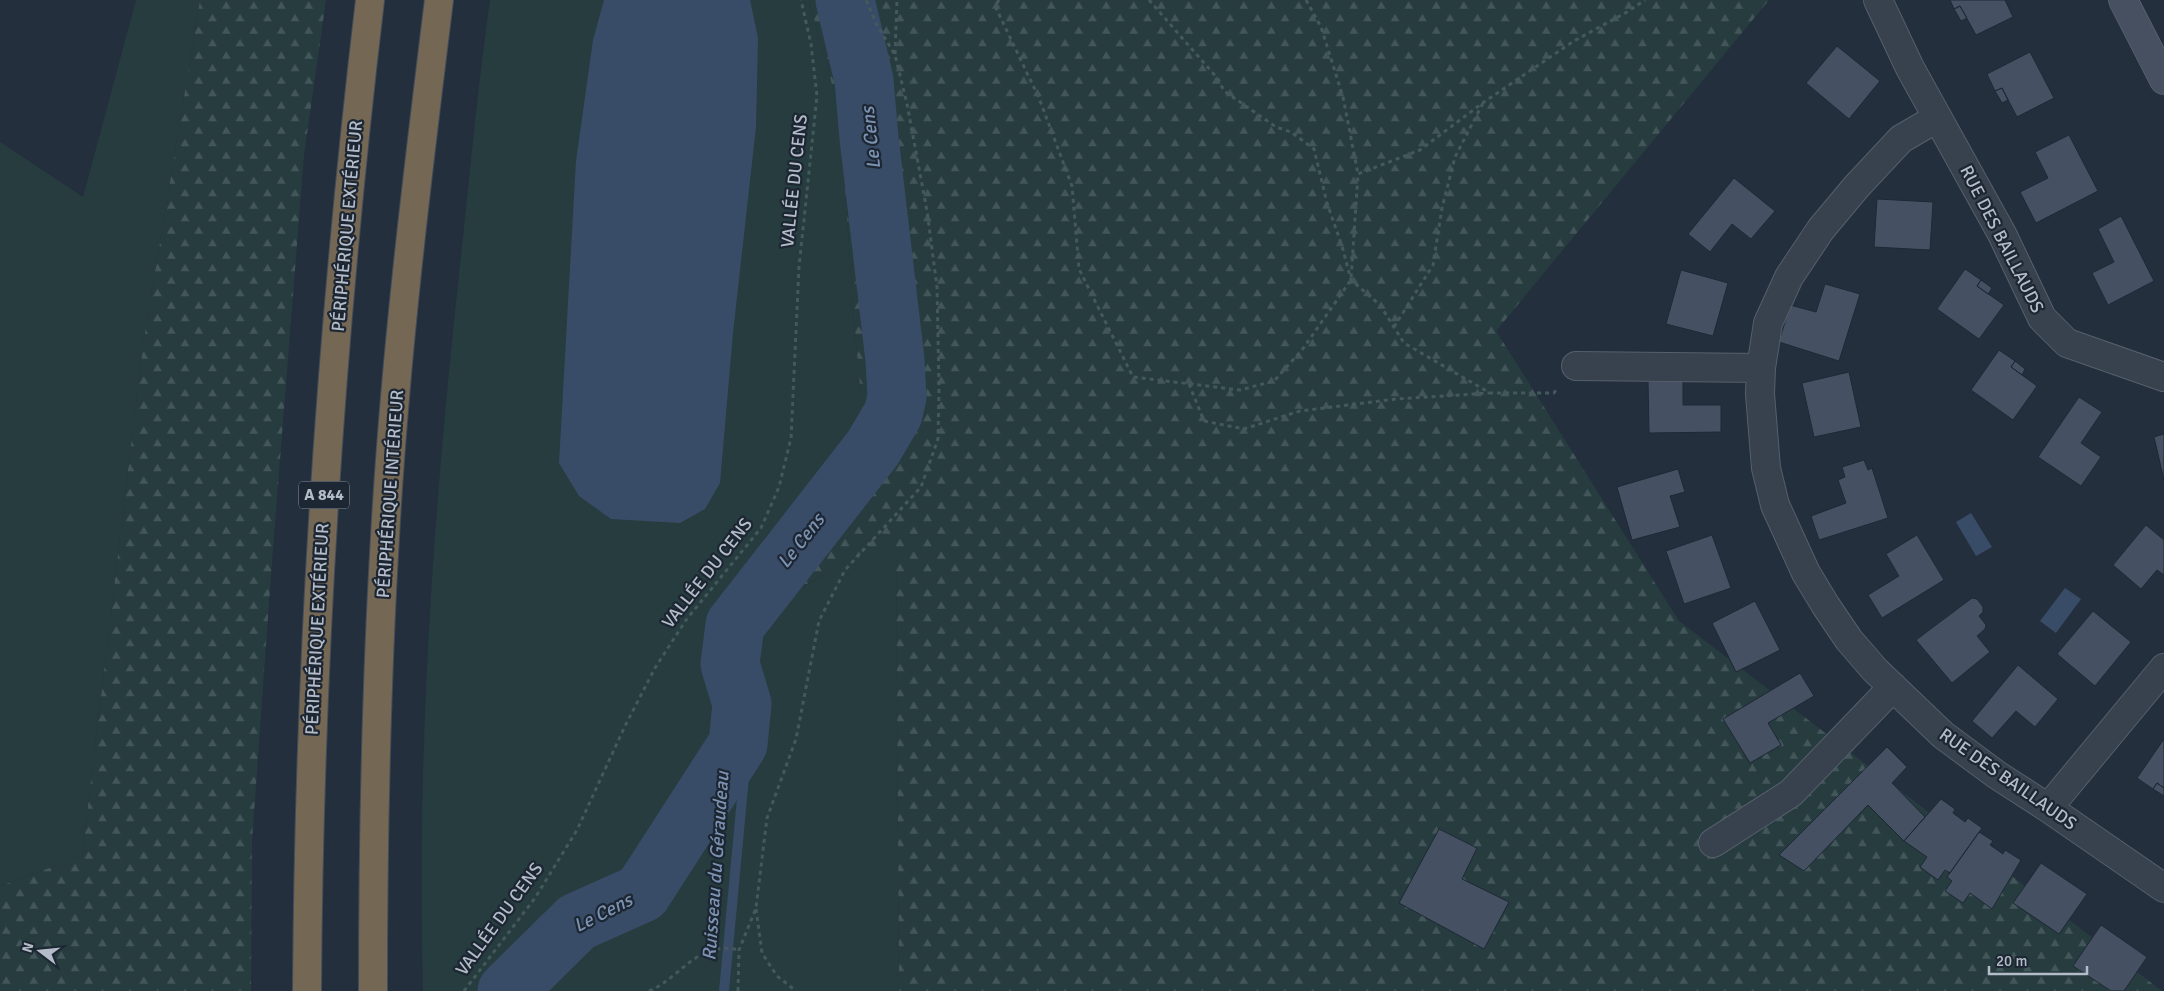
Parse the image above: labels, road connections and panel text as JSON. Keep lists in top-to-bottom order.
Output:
{
  "streets": {
    "highway": ["PÉRIPHÉRIQUE EXTÉRIEUR", "PÉRIPHÉRIQUE INTÉRIEUR", "A 844"],
    "street": ["RUE DES BAILLAUDS"],
    "path": ["VALLÉE DU CENS"]
  },
  "water": ["Le Cens", "Ruisseau du Géraudeau"],
  "scale_bar": "20 m",
  "north": "left"
}
